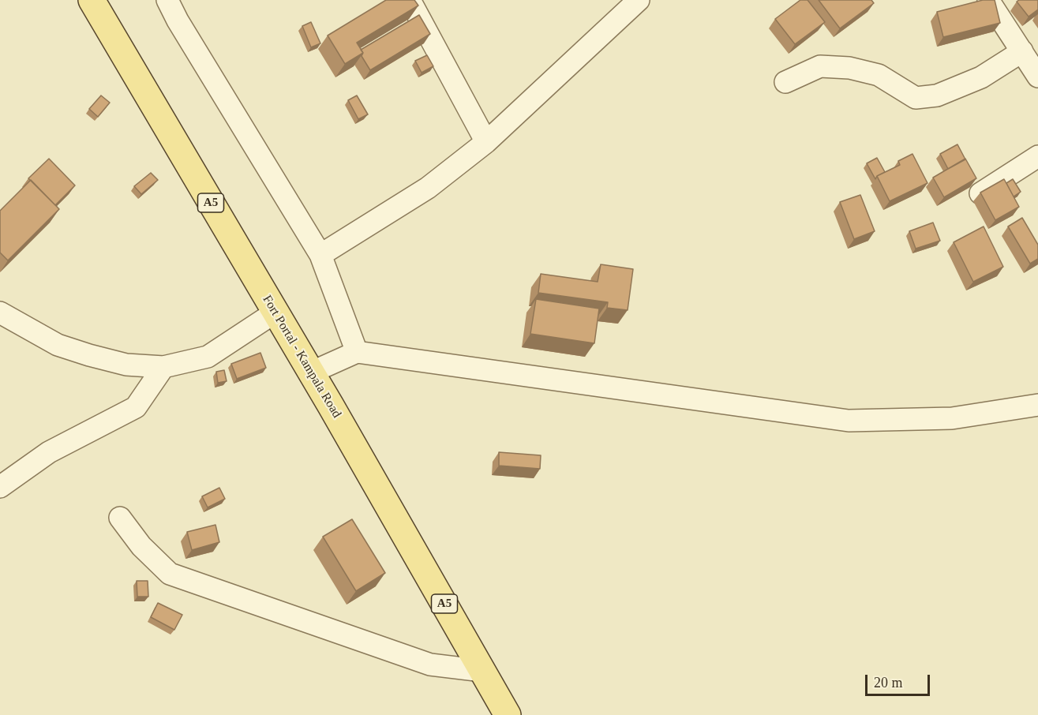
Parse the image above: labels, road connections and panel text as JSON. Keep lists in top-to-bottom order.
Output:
{
  "streets": {
    "main road": ["A5", "Fort Portal - Kampala Road"]
  },
  "scale_bar": "20 m"
}
